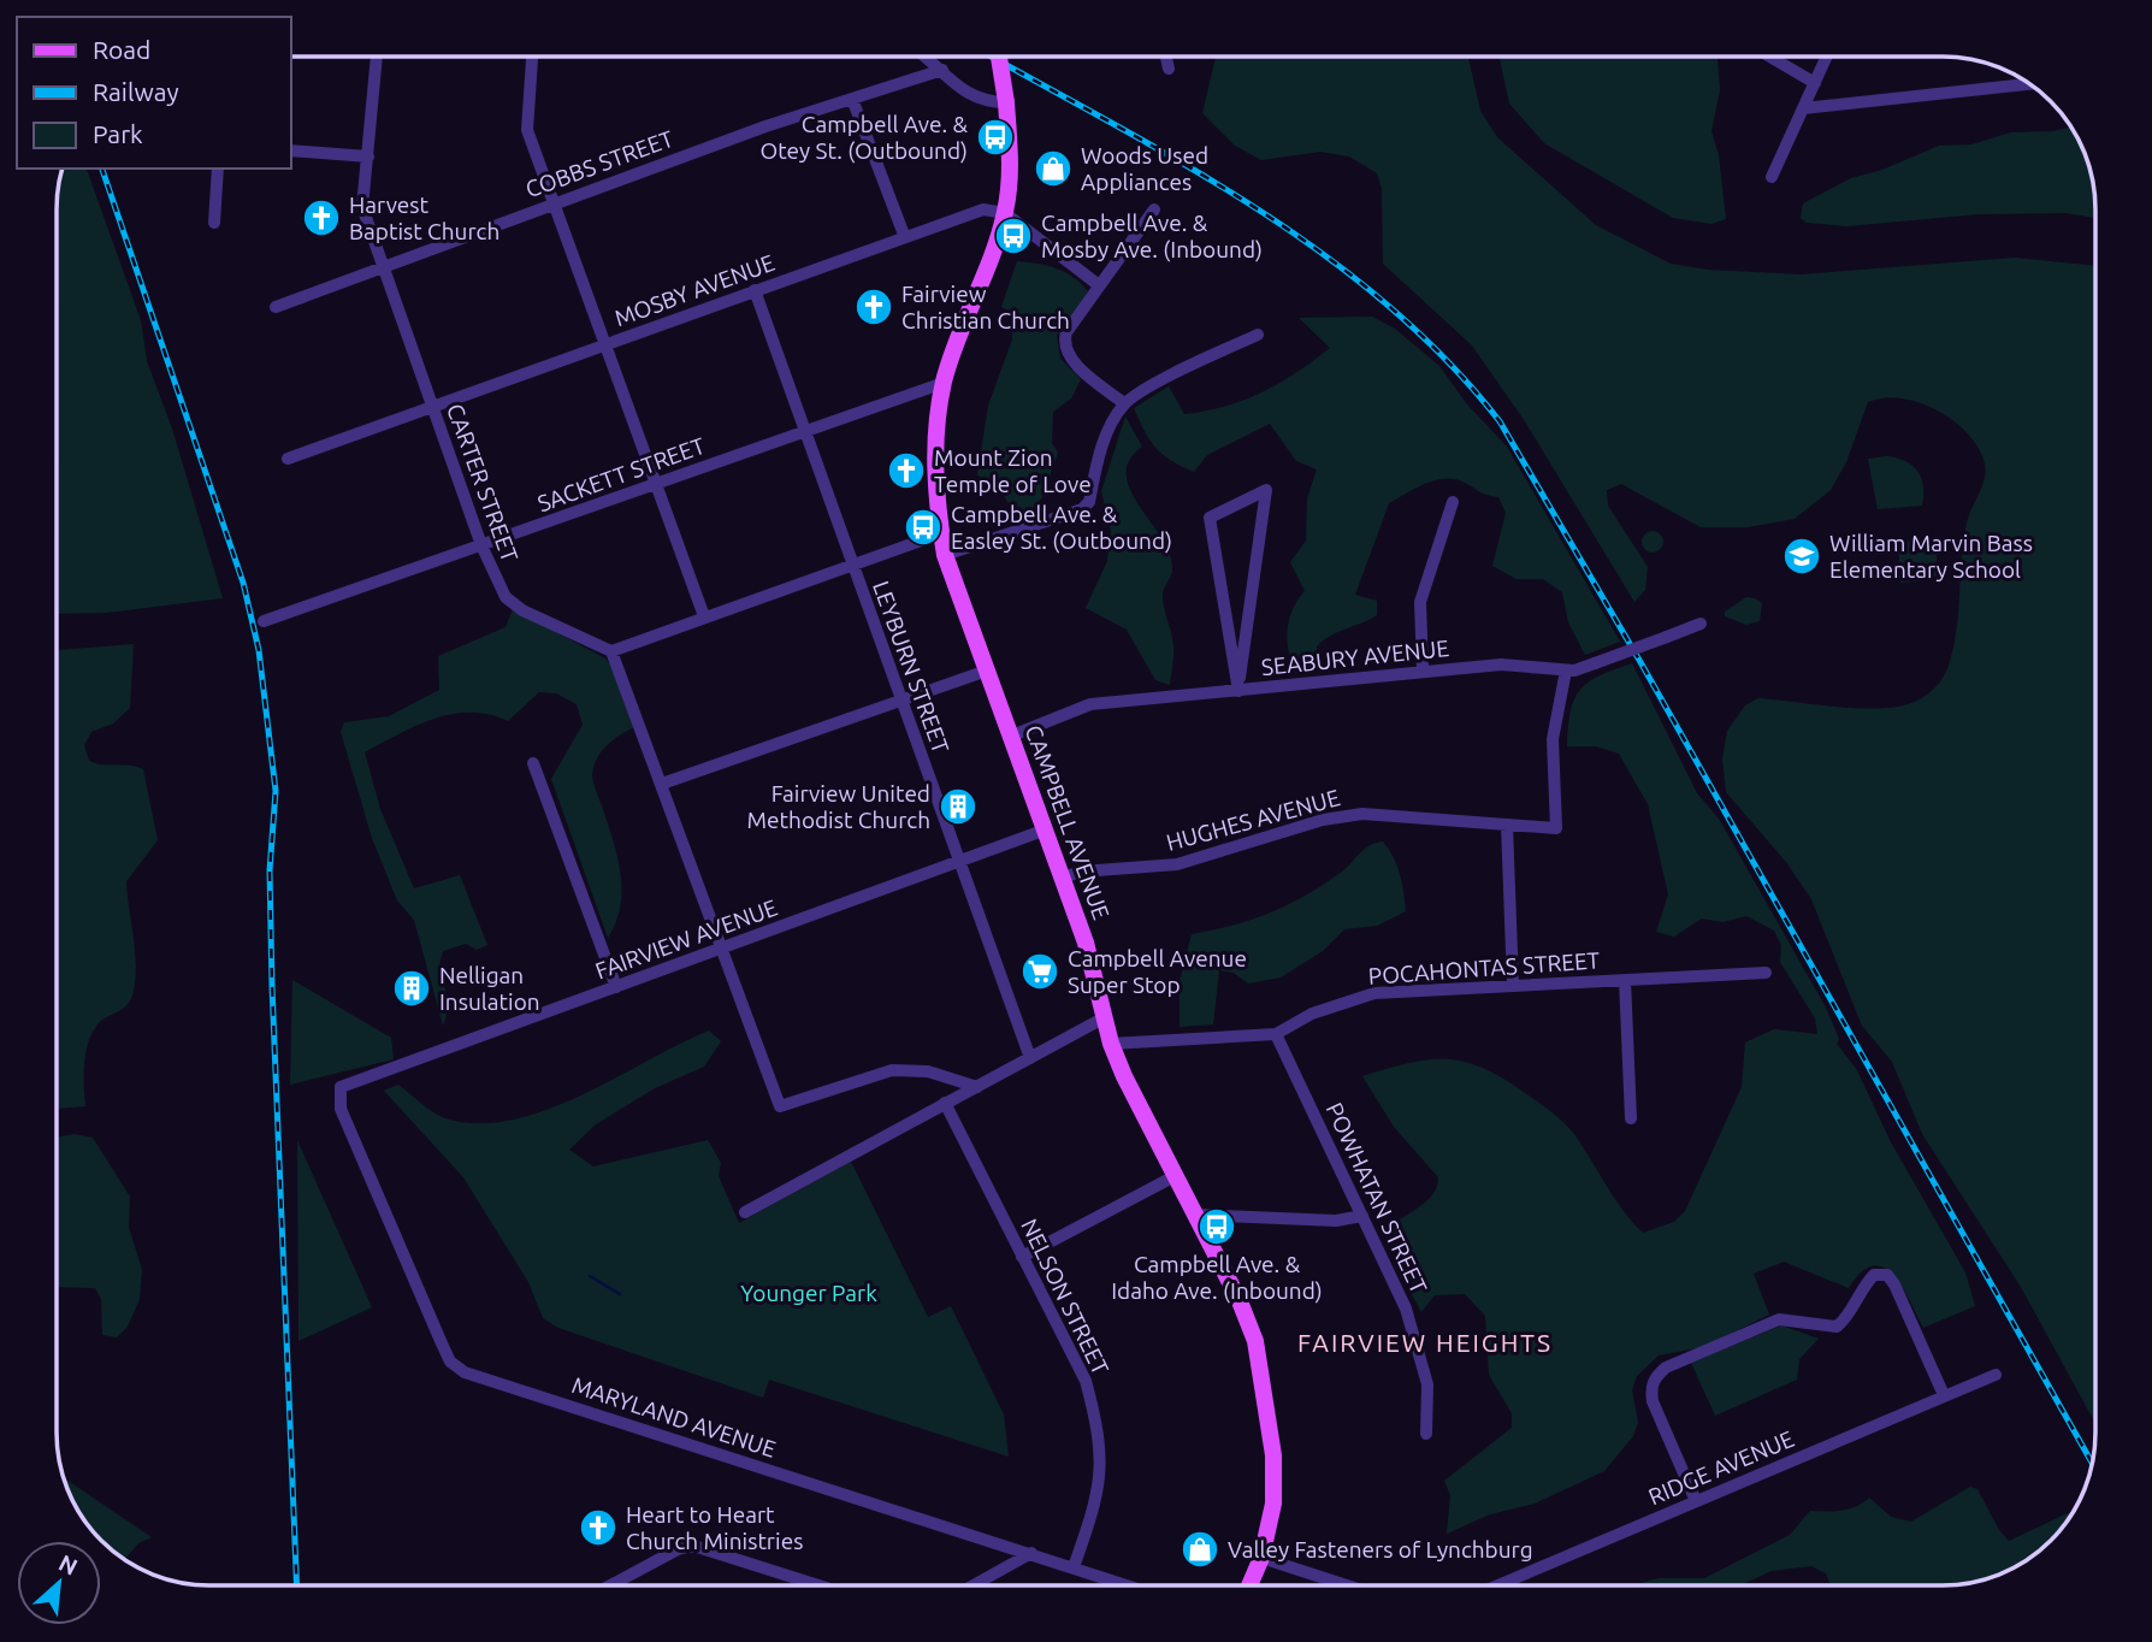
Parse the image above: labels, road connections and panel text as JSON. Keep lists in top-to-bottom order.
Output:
{
  "streets": {
    "main road": ["CAMPBELL AVENUE"],
    "street": [
      "COBBS STREET",
      "MOSBY AVENUE",
      "SACKETT STREET",
      "CARTER STREET",
      "SEABURY AVENUE",
      "LEYBURN STREET",
      "HUGHES AVENUE",
      "FAIRVIEW AVENUE",
      "POCAHONTAS STREET",
      "POWHATAN STREET",
      "NELSON STREET",
      "MARYLAND AVENUE",
      "RIDGE AVENUE"
    ]
  },
  "crossings": [
    ["COBBS STREET", "CARTER STREET"],
    ["MOSBY AVENUE", "CARTER STREET"],
    ["MOSBY AVENUE", "LEYBURN STREET"],
    ["MOSBY AVENUE", "CAMPBELL AVENUE"],
    ["SACKETT STREET", "CARTER STREET"],
    ["SACKETT STREET", "LEYBURN STREET"],
    ["SACKETT STREET", "CAMPBELL AVENUE"],
    ["SEABURY AVENUE", "HUGHES AVENUE"],
    ["SEABURY AVENUE", "CAMPBELL AVENUE"],
    ["LEYBURN STREET", "FAIRVIEW AVENUE"],
    ["HUGHES AVENUE", "CAMPBELL AVENUE"],
    ["CAMPBELL AVENUE", "FAIRVIEW AVENUE"],
    ["CAMPBELL AVENUE", "POCAHONTAS STREET"],
    ["FAIRVIEW AVENUE", "MARYLAND AVENUE"],
    ["POCAHONTAS STREET", "POWHATAN STREET"],
    ["NELSON STREET", "MARYLAND AVENUE"]
  ],
  "districts": ["FAIRVIEW HEIGHTS"],
  "parks": ["Younger Park"],
  "places": {
    "bus stop": [
      "Campbell Ave. & Otey St. (Outbound)",
      "Campbell Ave. & Mosby Ave. (Inbound)",
      "Campbell Ave. & Easley St. (Outbound)",
      "Campbell Ave. & Idaho Ave. (Inbound)"
    ],
    "shop": ["Woods Used Appliances", "Valley Fasteners of Lynchburg"],
    "church": [
      "Harvest Baptist Church",
      "Fairview Christian Church",
      "Mount Zion Temple of Love",
      "Heart to Heart Church Ministries"
    ],
    "school or university": ["William Marvin Bass Elementary School"],
    "building": ["Fairview United Methodist Church", "Nelligan Insulation"],
    "supermarket": ["Campbell Avenue Super Stop"]
  },
  "legend": ["Road", "Railway", "Park"],
  "north": "top right"
}
